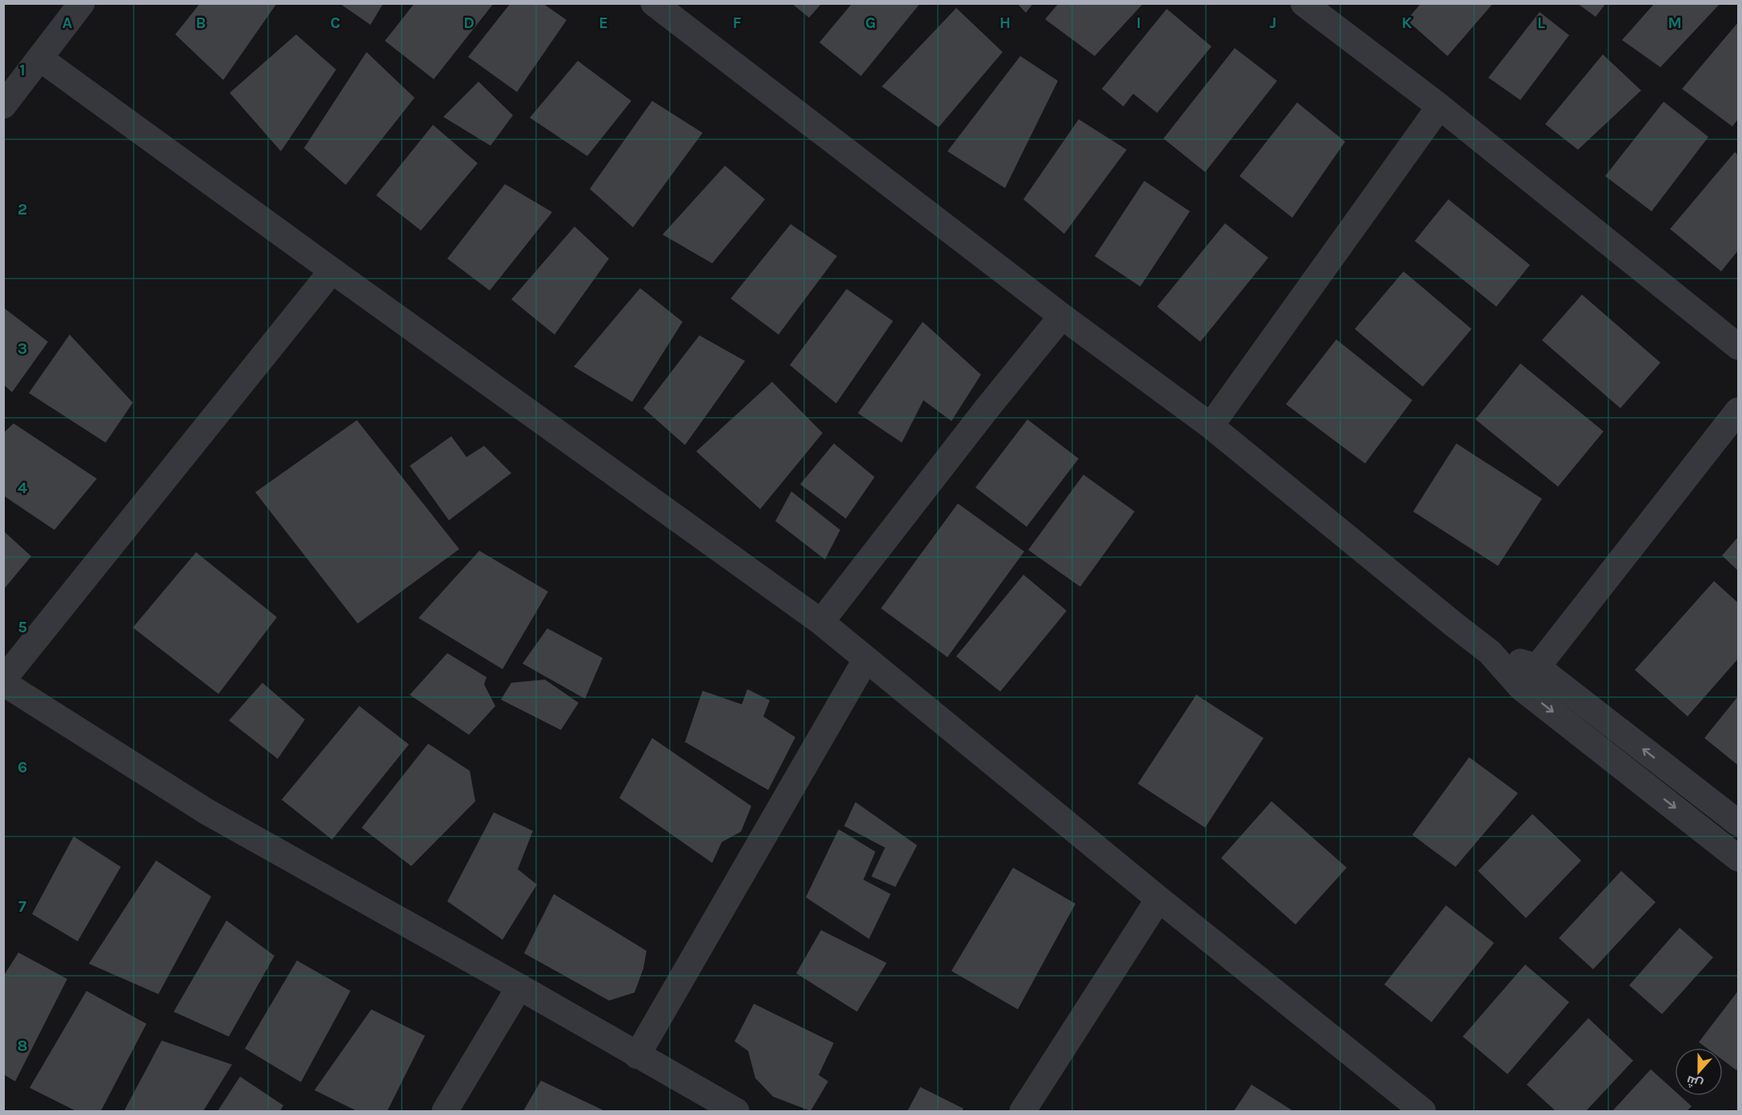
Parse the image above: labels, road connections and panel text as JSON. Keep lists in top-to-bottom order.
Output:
{
  "north": "bottom",
  "grid": {
    "columns": [
      "A",
      "B",
      "C",
      "D",
      "E",
      "F",
      "G",
      "H",
      "I",
      "J",
      "K",
      "L",
      "M"
    ],
    "rows": [
      "1",
      "2",
      "3",
      "4",
      "5",
      "6",
      "7",
      "8"
    ]
  }
}
